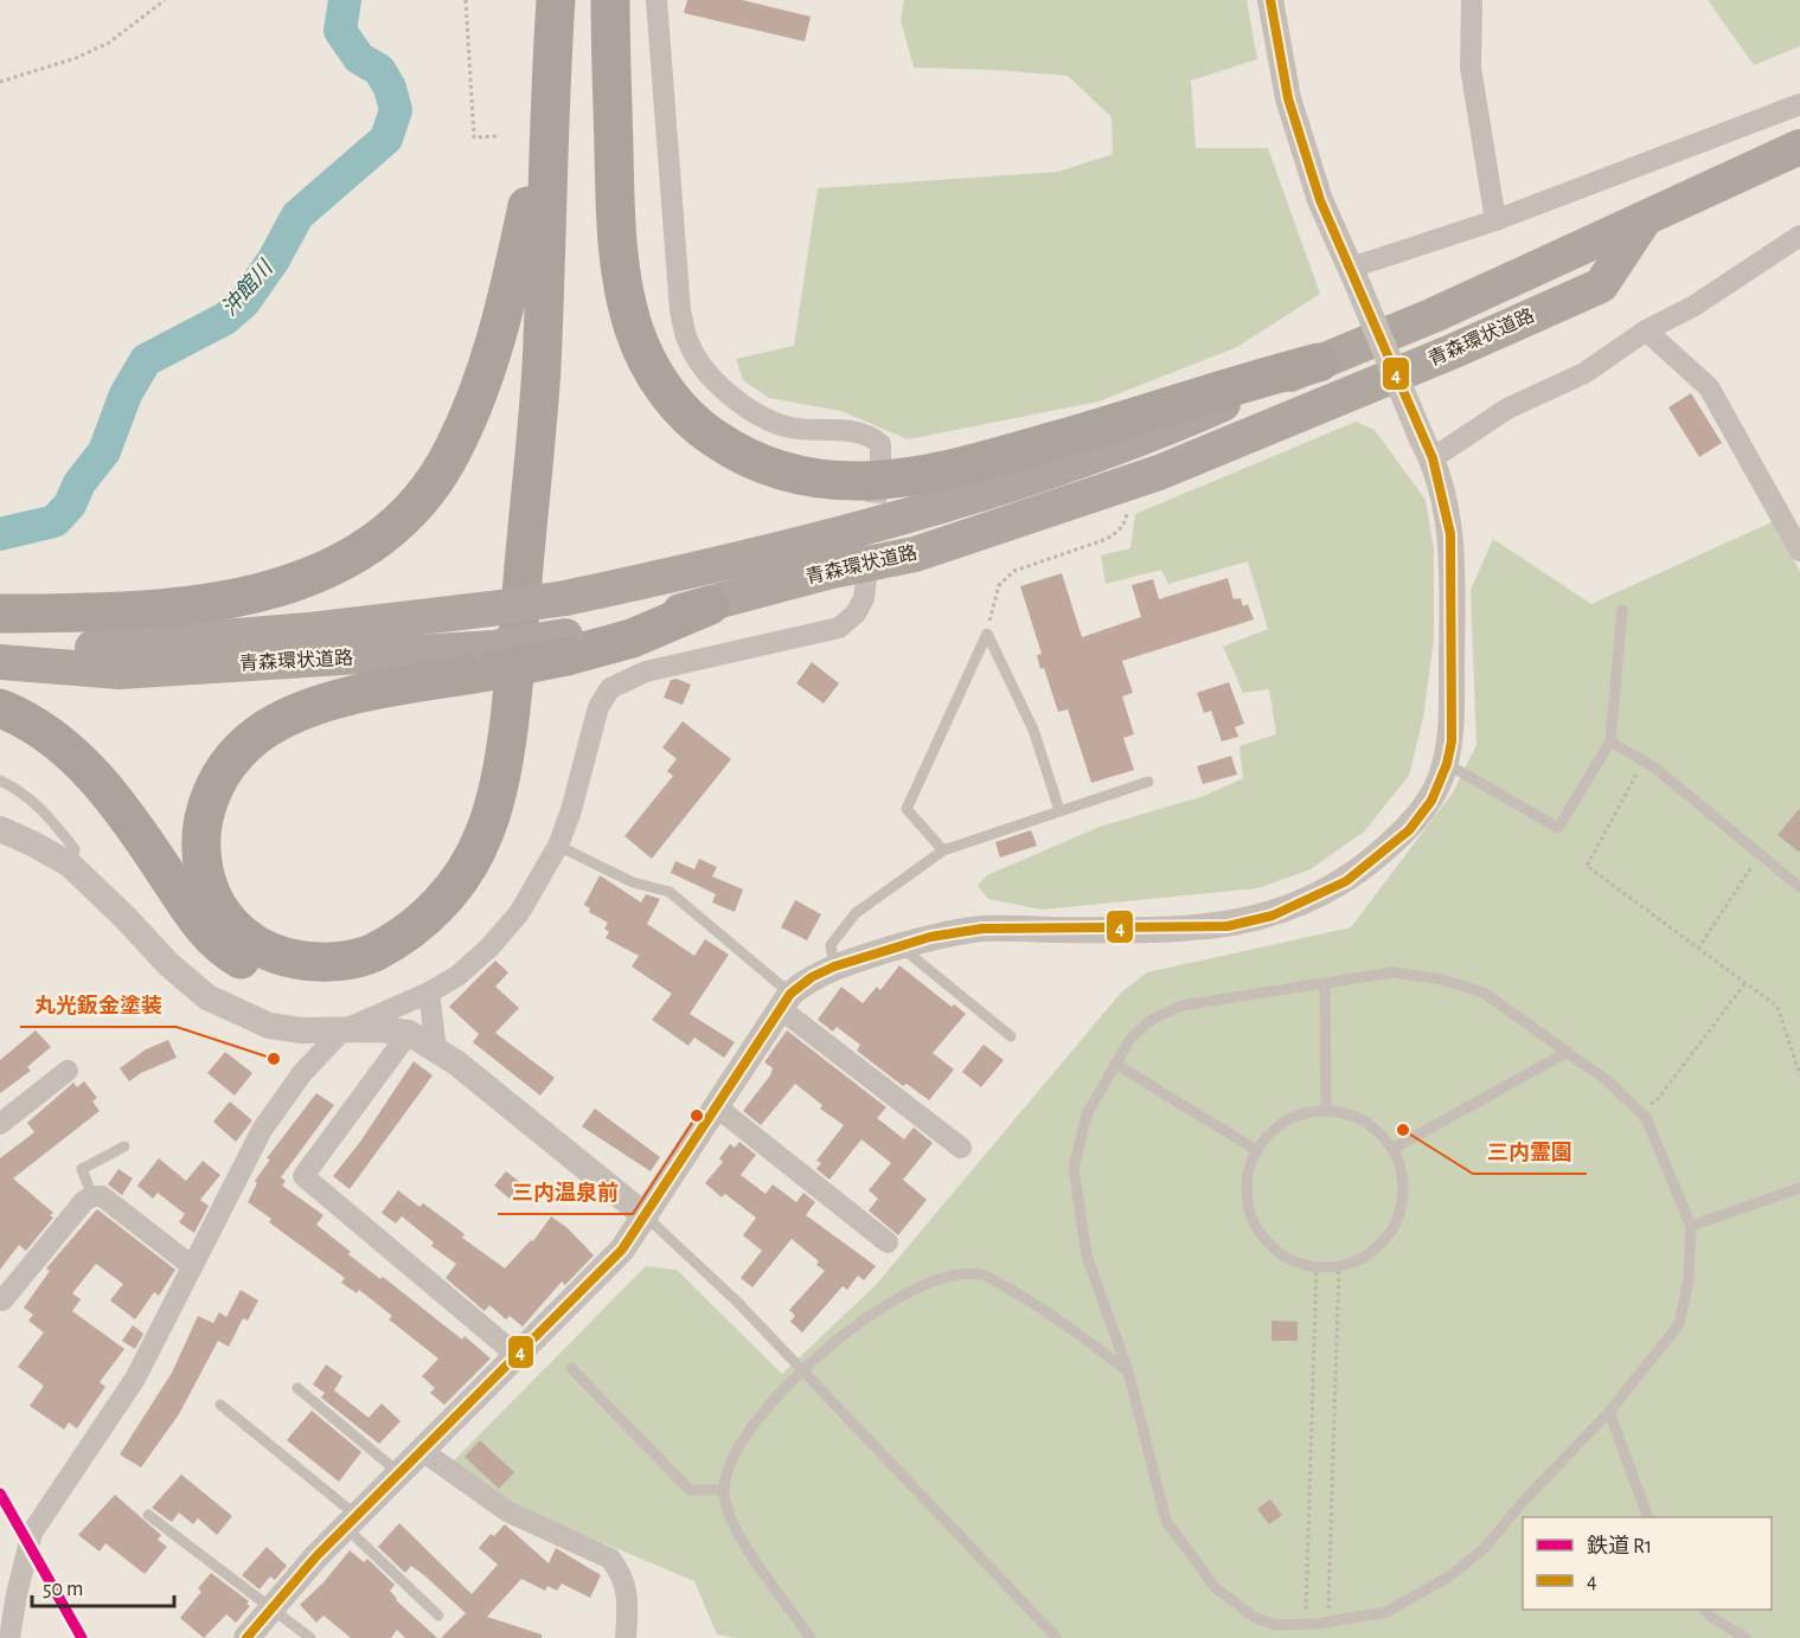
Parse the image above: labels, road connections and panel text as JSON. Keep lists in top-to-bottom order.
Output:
{
  "streets": {
    "highway": ["青森環状道路"]
  },
  "water": ["沖館川"],
  "places": ["丸光鈑金塗装", "三内温泉前", "三内霊園"],
  "lines": ["transit line 4", "rail line R1"],
  "legend": ["鉄道 R1", "4"],
  "scale_bar": "50 m"
}
